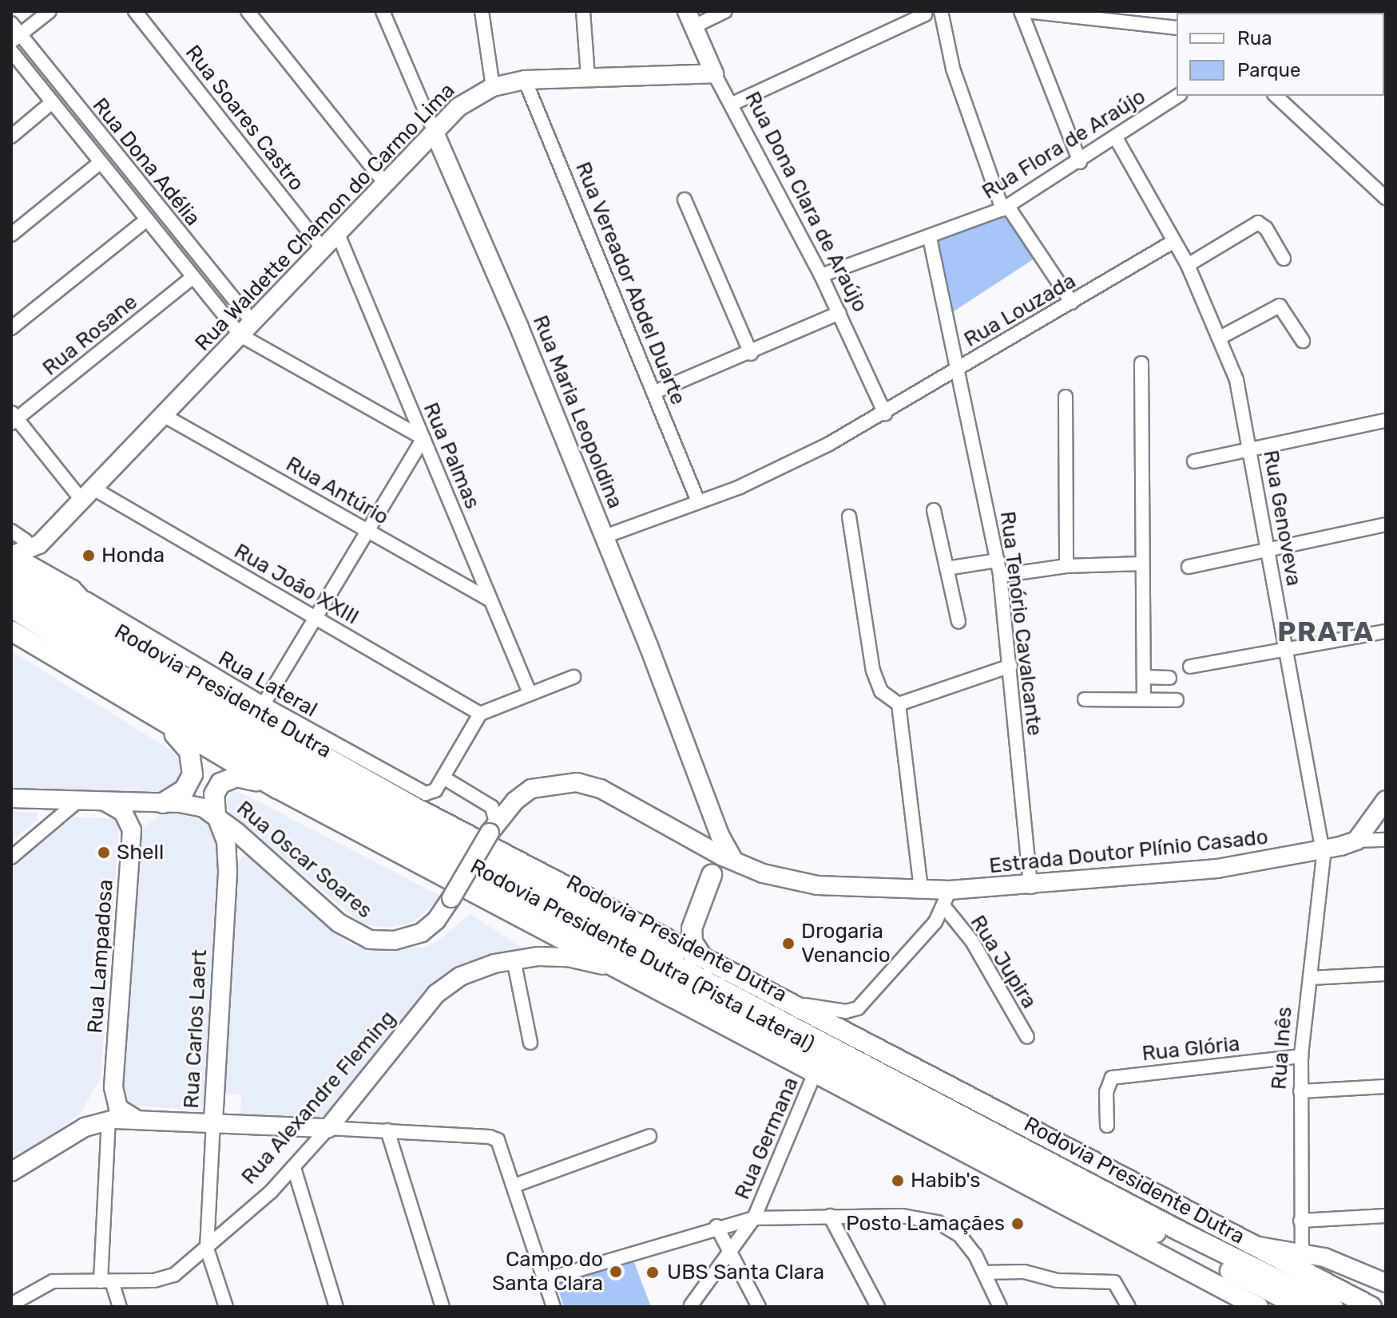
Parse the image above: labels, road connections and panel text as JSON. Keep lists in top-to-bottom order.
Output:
{
  "streets": {
    "highway": ["Rua Maria Leopoldina", "Rodovia Presidente Dutra", "Rodovia Presidente Dutra (Pista Lateral)"],
    "main road": [
      "Rua Dona Clara de Araújo",
      "Rua Waldette Chamon do Carmo Lima",
      "Estrada Doutor Plínio Casado",
      "Rua Oscar Soares",
      "Rua Lampadosa",
      "Rua Carlos Laert",
      "Rua Alexandre Fleming"
    ],
    "street": [
      "Rua Soares Castro",
      "Rua Flora de Araújo",
      "Rua Dona Adélia",
      "Rua Vereador Abdel Duarte",
      "Rua Louzada",
      "Rua Rosane",
      "Rua Palmas",
      "Rua Antúrio",
      "Rua Genoveva",
      "Rua João XXIII",
      "Rua Tenório Cavalcante",
      "Rua Lateral",
      "Rua Jupira",
      "Rua Inês",
      "Rua Glória",
      "Rua Germana"
    ]
  },
  "crossings": [
    ["Rua Soares Castro", "Rua Waldette Chamon do Carmo Lima"],
    ["Rua Flora de Araújo", "Rua Dona Clara de Araújo"],
    ["Rua Flora de Araújo", "Rua Genoveva"],
    ["Rua Flora de Araújo", "Rua Tenório Cavalcante"],
    ["Rua Dona Adélia", "Rua Waldette Chamon do Carmo Lima"],
    ["Rua Dona Adélia", "Rua Rosane"],
    ["Rua Dona Clara de Araújo", "Rua Waldette Chamon do Carmo Lima"],
    ["Rua Dona Clara de Araújo", "Rua Louzada"],
    ["Rua Waldette Chamon do Carmo Lima", "Rua Vereador Abdel Duarte"],
    ["Rua Waldette Chamon do Carmo Lima", "Rua Maria Leopoldina"],
    ["Rua Waldette Chamon do Carmo Lima", "Rua Palmas"],
    ["Rua Waldette Chamon do Carmo Lima", "Rua Antúrio"],
    ["Rua Waldette Chamon do Carmo Lima", "Rua João XXIII"],
    ["Rua Vereador Abdel Duarte", "Rua Louzada"],
    ["Rua Louzada", "Rua Maria Leopoldina"],
    ["Rua Louzada", "Rua Genoveva"],
    ["Rua Louzada", "Rua Tenório Cavalcante"],
    ["Rua Maria Leopoldina", "Rua Oscar Soares"],
    ["Rua Maria Leopoldina", "Rodovia Presidente Dutra (Pista Lateral)"],
    ["Rua Palmas", "Rua Antúrio"],
    ["Rua Genoveva", "Estrada Doutor Plínio Casado"],
    ["Rua Genoveva", "Rua Inês"],
    ["Rua Tenório Cavalcante", "Estrada Doutor Plínio Casado"],
    ["Estrada Doutor Plínio Casado", "Rua Oscar Soares"],
    ["Estrada Doutor Plínio Casado", "Rua Inês"],
    ["Rua Oscar Soares", "Rua Carlos Laert"],
    ["Rodovia Presidente Dutra (Pista Lateral)", "Rua Alexandre Fleming"],
    ["Rodovia Presidente Dutra (Pista Lateral)", "Rua Germana"],
    ["Rua Carlos Laert", "Rua Alexandre Fleming"],
    ["Rua Inês", "Rua Glória"]
  ],
  "districts": ["PRATA"],
  "places": [
    "Honda",
    "Shell",
    "Drogaria Venancio",
    "Habib's",
    "Posto Lamaçães",
    "Campo do Santa Clara",
    "UBS Santa Clara"
  ],
  "legend": ["Rua", "Parque"]
}
